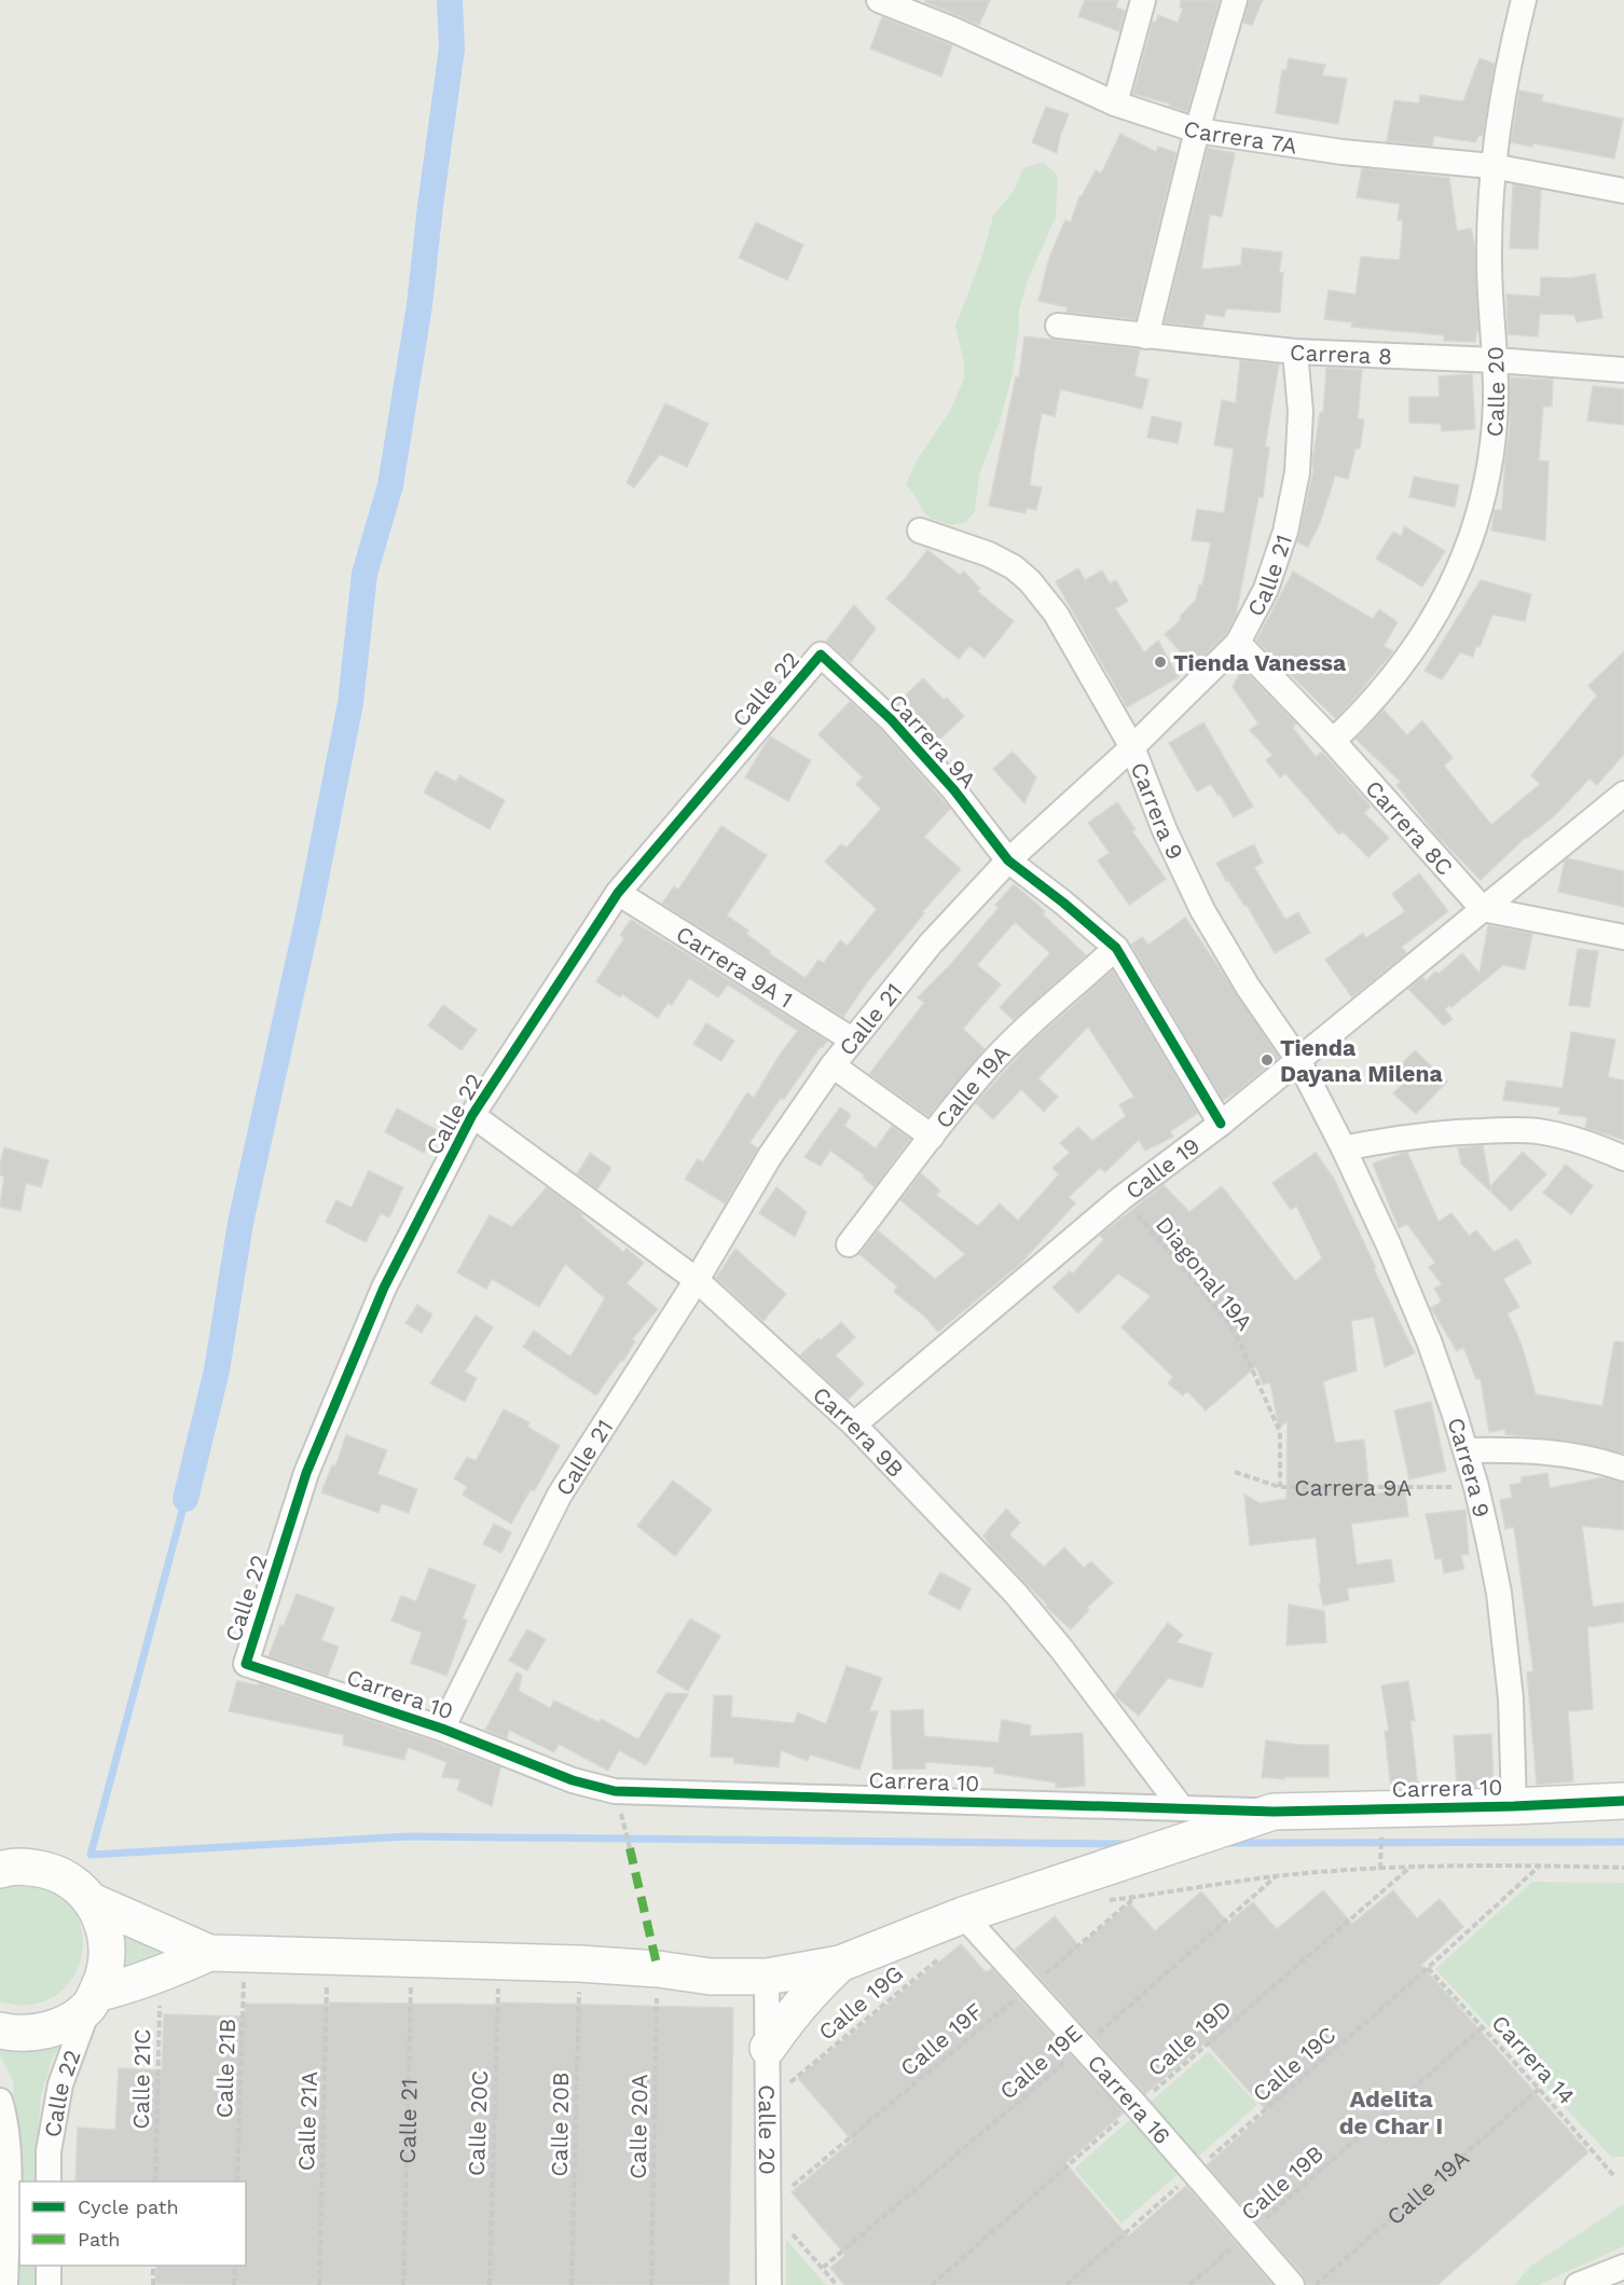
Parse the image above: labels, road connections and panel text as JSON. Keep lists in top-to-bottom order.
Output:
{
  "streets": {
    "street": [
      "Carrera 7A",
      "Carrera 8",
      "Calle 20",
      "Calle 21",
      "Calle 22",
      "Carrera 9A",
      "Carrera 9",
      "Carrera 8C",
      "Carrera 9A 1",
      "Calle 19A",
      "Calle 19",
      "Carrera 9B",
      "Carrera 10",
      "Carrera 16"
    ],
    "path": [
      "Diagonal 19A",
      "Calle 19G",
      "Calle 19D",
      "Calle 19F",
      "Carrera 14",
      "Calle 19E",
      "Calle 19C",
      "Calle 21B",
      "Calle 21C",
      "Calle 21A",
      "Calle 20C",
      "Calle 20B",
      "Calle 20A",
      "Calle 19B"
    ]
  },
  "crossings": [
    ["Carrera 7A", "Calle 20"],
    ["Carrera 8", "Calle 20"],
    ["Carrera 8", "Calle 21"],
    ["Calle 20", "Carrera 8C"],
    ["Calle 20", "Carrera 10"],
    ["Calle 20", "Calle 19G"],
    ["Calle 20", "Calle 19F"],
    ["Calle 21", "Carrera 9A"],
    ["Calle 21", "Carrera 9"],
    ["Calle 21", "Carrera 8C"],
    ["Calle 21", "Carrera 9A 1"],
    ["Calle 21", "Carrera 9B"],
    ["Calle 21", "Carrera 10"],
    ["Calle 22", "Carrera 9A"],
    ["Calle 22", "Carrera 9A 1"],
    ["Calle 22", "Carrera 9B"],
    ["Calle 22", "Carrera 10"],
    ["Carrera 9A", "Carrera 9"],
    ["Carrera 9A", "Calle 19A"],
    ["Carrera 9A", "Diagonal 19A"],
    ["Carrera 9", "Calle 19"],
    ["Carrera 9", "Carrera 10"],
    ["Carrera 8C", "Calle 19"],
    ["Calle 19A", "Carrera 14"],
    ["Calle 19", "Diagonal 19A"],
    ["Calle 19", "Carrera 9B"],
    ["Carrera 9B", "Carrera 10"],
    ["Carrera 10", "Calle 19G"],
    ["Carrera 10", "Calle 21B"],
    ["Carrera 10", "Calle 21C"],
    ["Carrera 10", "Carrera 16"],
    ["Carrera 10", "Calle 21A"],
    ["Carrera 10", "Calle 20C"],
    ["Carrera 10", "Calle 20B"],
    ["Carrera 10", "Calle 20A"],
    ["Calle 19G", "Carrera 16"],
    ["Calle 19D", "Carrera 16"],
    ["Calle 19F", "Carrera 16"],
    ["Carrera 14", "Calle 19C"],
    ["Carrera 14", "Calle 19B"],
    ["Calle 19E", "Carrera 16"],
    ["Calle 19C", "Carrera 16"],
    ["Carrera 16", "Calle 19B"]
  ],
  "districts": ["Adelita de Char I"],
  "places": ["Tienda Vanessa", "Tienda Dayana Milena"],
  "legend": ["Cycle path", "Path"]
}
